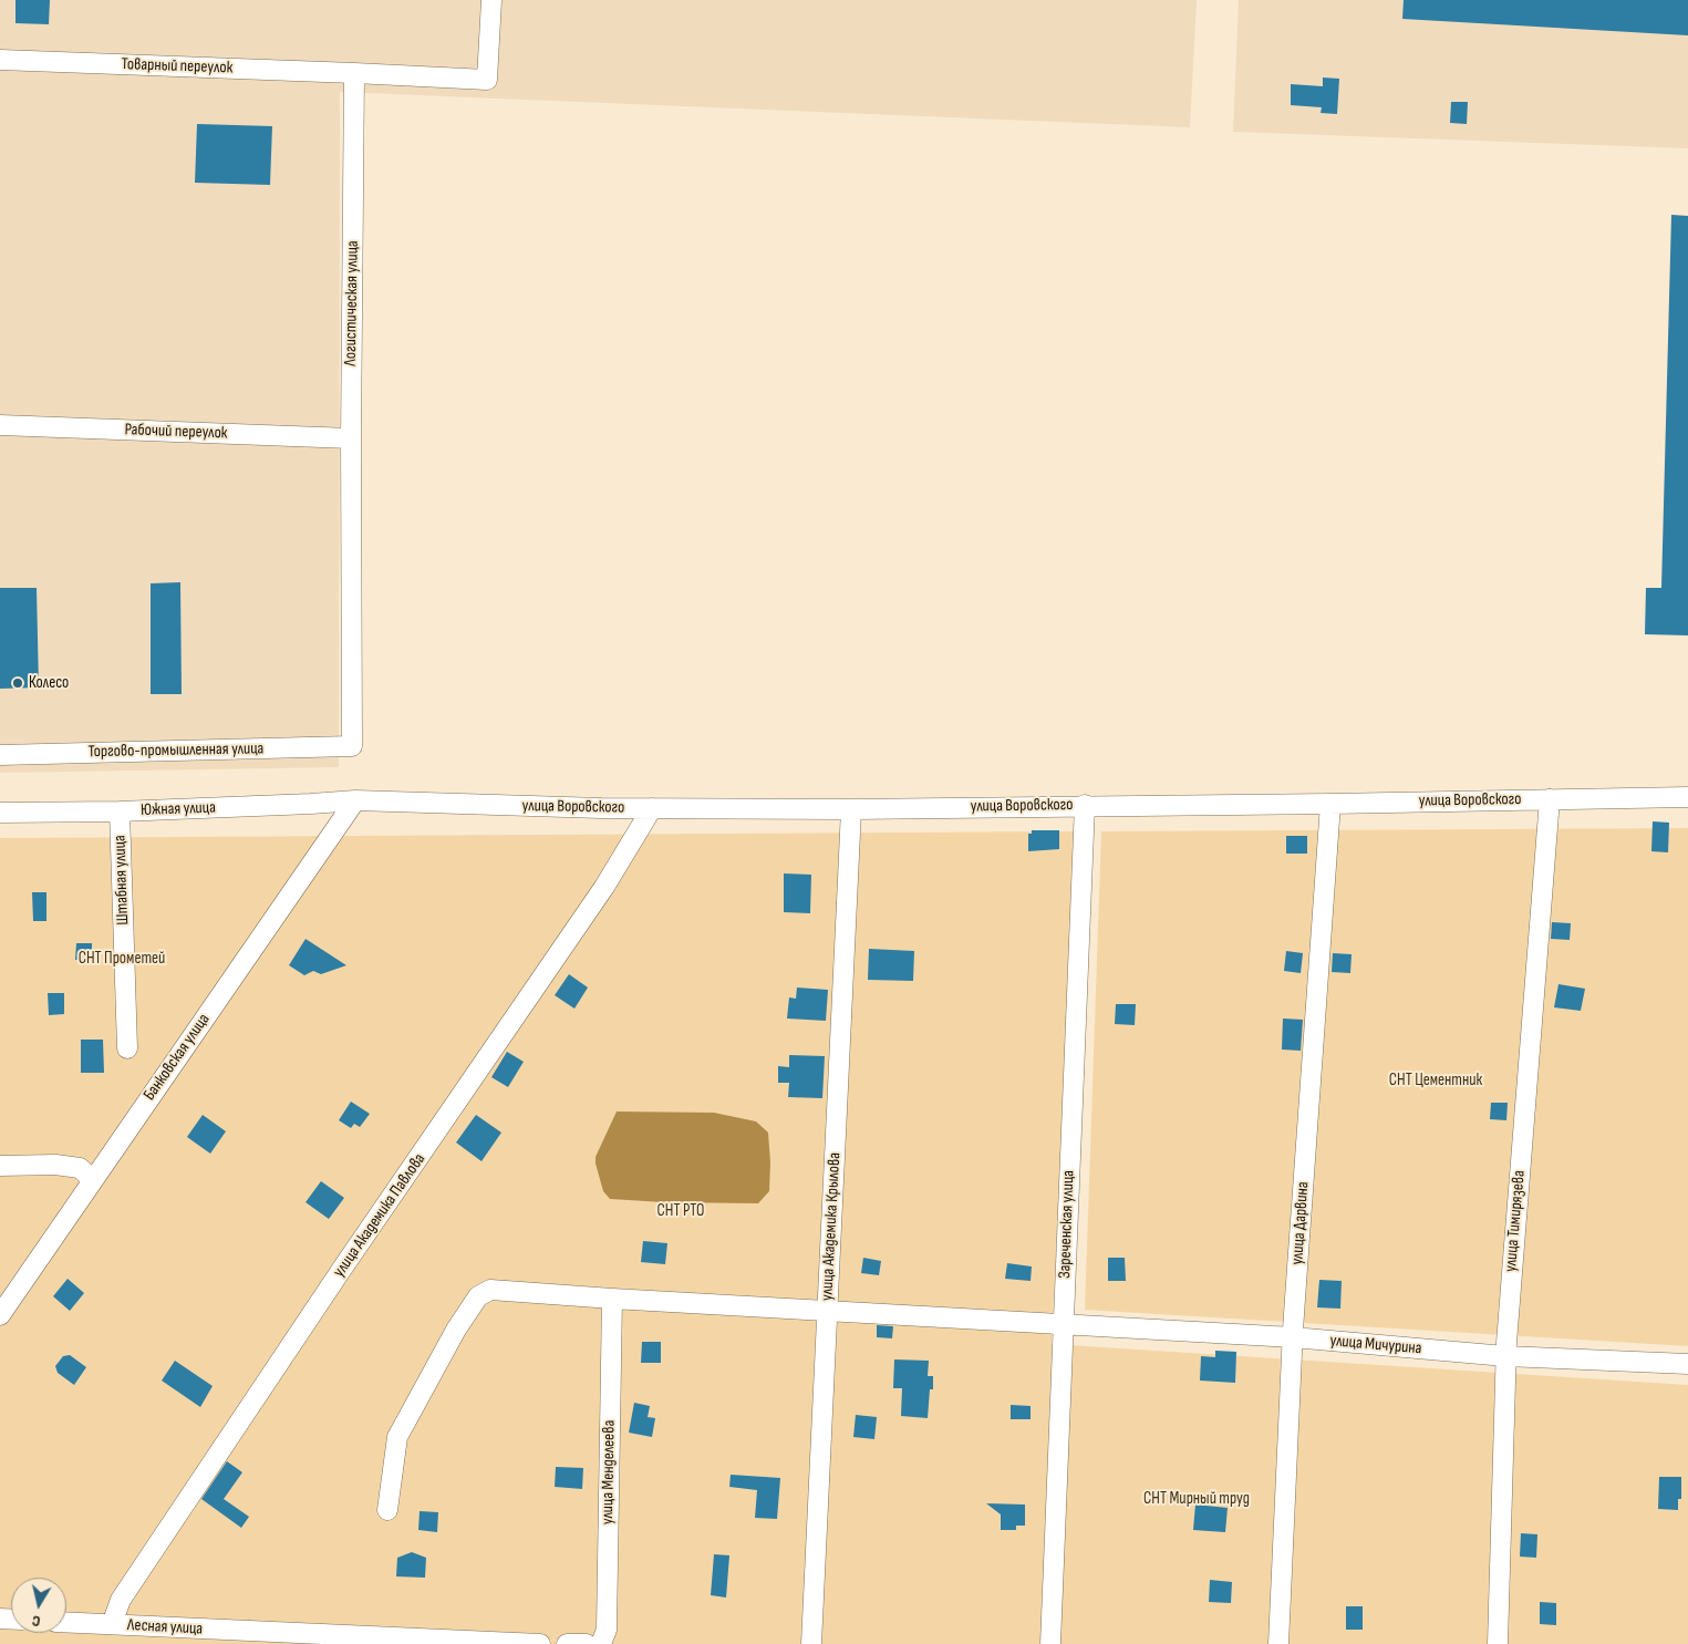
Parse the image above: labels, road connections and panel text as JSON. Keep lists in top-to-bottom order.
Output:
{
  "streets": {
    "street": [
      "Товарный переулок",
      "Логистическая улица",
      "Рабочий переулок",
      "Торгово-промышленная улица",
      "улица Воровского",
      "Южная улица",
      "Штабная улица",
      "Банковская улица",
      "улица Академика Павлова",
      "улица Тимирязева",
      "улица Дарвина",
      "Зареченская улица",
      "улица Академика Крылова",
      "улица Мичурина",
      "улица Менделеева",
      "Лесная улица"
    ]
  },
  "crossings": [
    ["Товарный переулок", "Логистическая улица"],
    ["Логистическая улица", "Рабочий переулок"],
    ["Логистическая улица", "Торгово-промышленная улица"],
    ["улица Воровского", "Южная улица"],
    ["улица Воровского", "Банковская улица"],
    ["улица Воровского", "улица Академика Павлова"],
    ["улица Воровского", "улица Тимирязева"],
    ["улица Воровского", "улица Дарвина"],
    ["улица Воровского", "Зареченская улица"],
    ["улица Воровского", "улица Академика Крылова"],
    ["Южная улица", "Штабная улица"],
    ["Южная улица", "Банковская улица"],
    ["улица Академика Павлова", "Лесная улица"],
    ["улица Тимирязева", "улица Мичурина"],
    ["улица Дарвина", "улица Мичурина"],
    ["Зареченская улица", "улица Мичурина"],
    ["улица Академика Крылова", "улица Мичурина"],
    ["улица Мичурина", "улица Менделеева"]
  ],
  "parks": [
    "СНТ Прометей",
    "СНТ Цементник",
    "СНТ РТО",
    "СНТ Мирный труд"
  ],
  "places": ["Колесо"],
  "north": "bottom"
}
